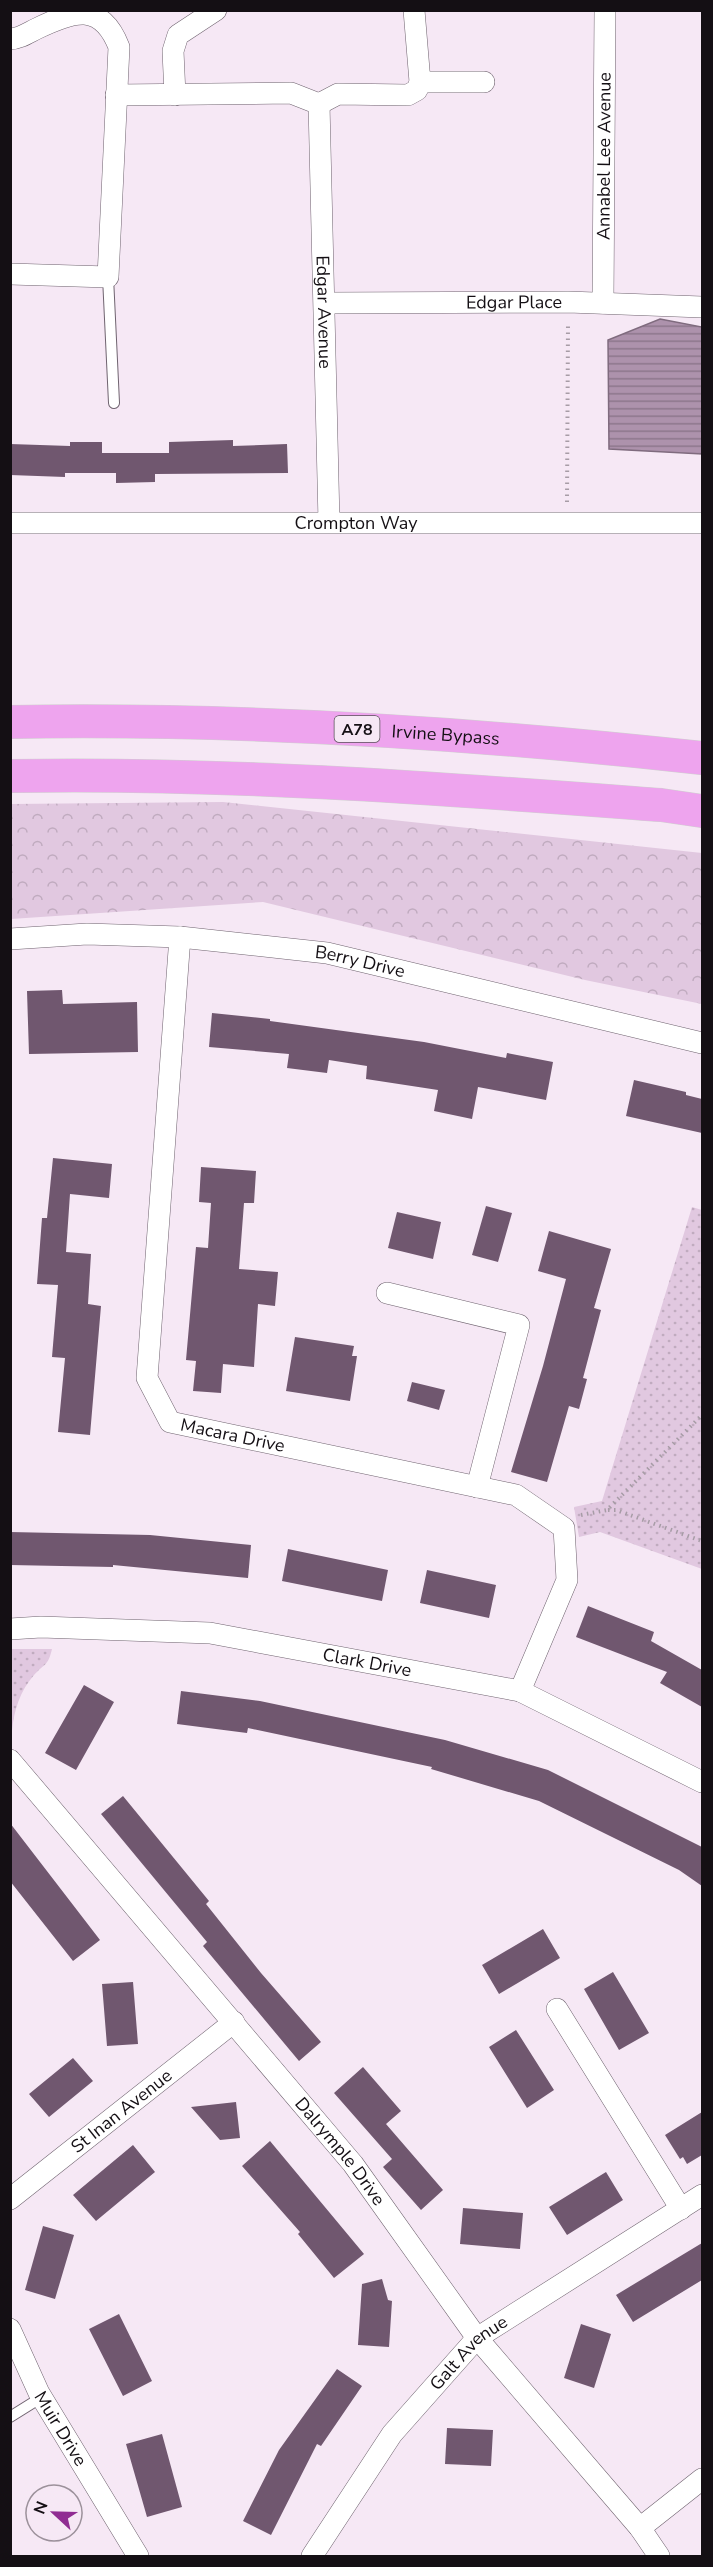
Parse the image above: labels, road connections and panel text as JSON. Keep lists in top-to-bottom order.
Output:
{
  "streets": {
    "highway": ["A78", "Irvine Bypass"],
    "street": [
      "Annabel Lee Avenue",
      "Edgar Place",
      "Edgar Avenue",
      "Crompton Way",
      "Berry Drive",
      "Macara Drive",
      "Clark Drive",
      "St Inan Avenue",
      "Dalrymple Drive",
      "Galt Avenue",
      "Muir Drive"
    ]
  },
  "crossings": [
    ["Annabel Lee Avenue", "Edgar Place"],
    ["Edgar Place", "Edgar Avenue"],
    ["Edgar Avenue", "Crompton Way"],
    ["Berry Drive", "Macara Drive"],
    ["St Inan Avenue", "Dalrymple Drive"],
    ["Dalrymple Drive", "Galt Avenue"]
  ],
  "north": "left"
}
